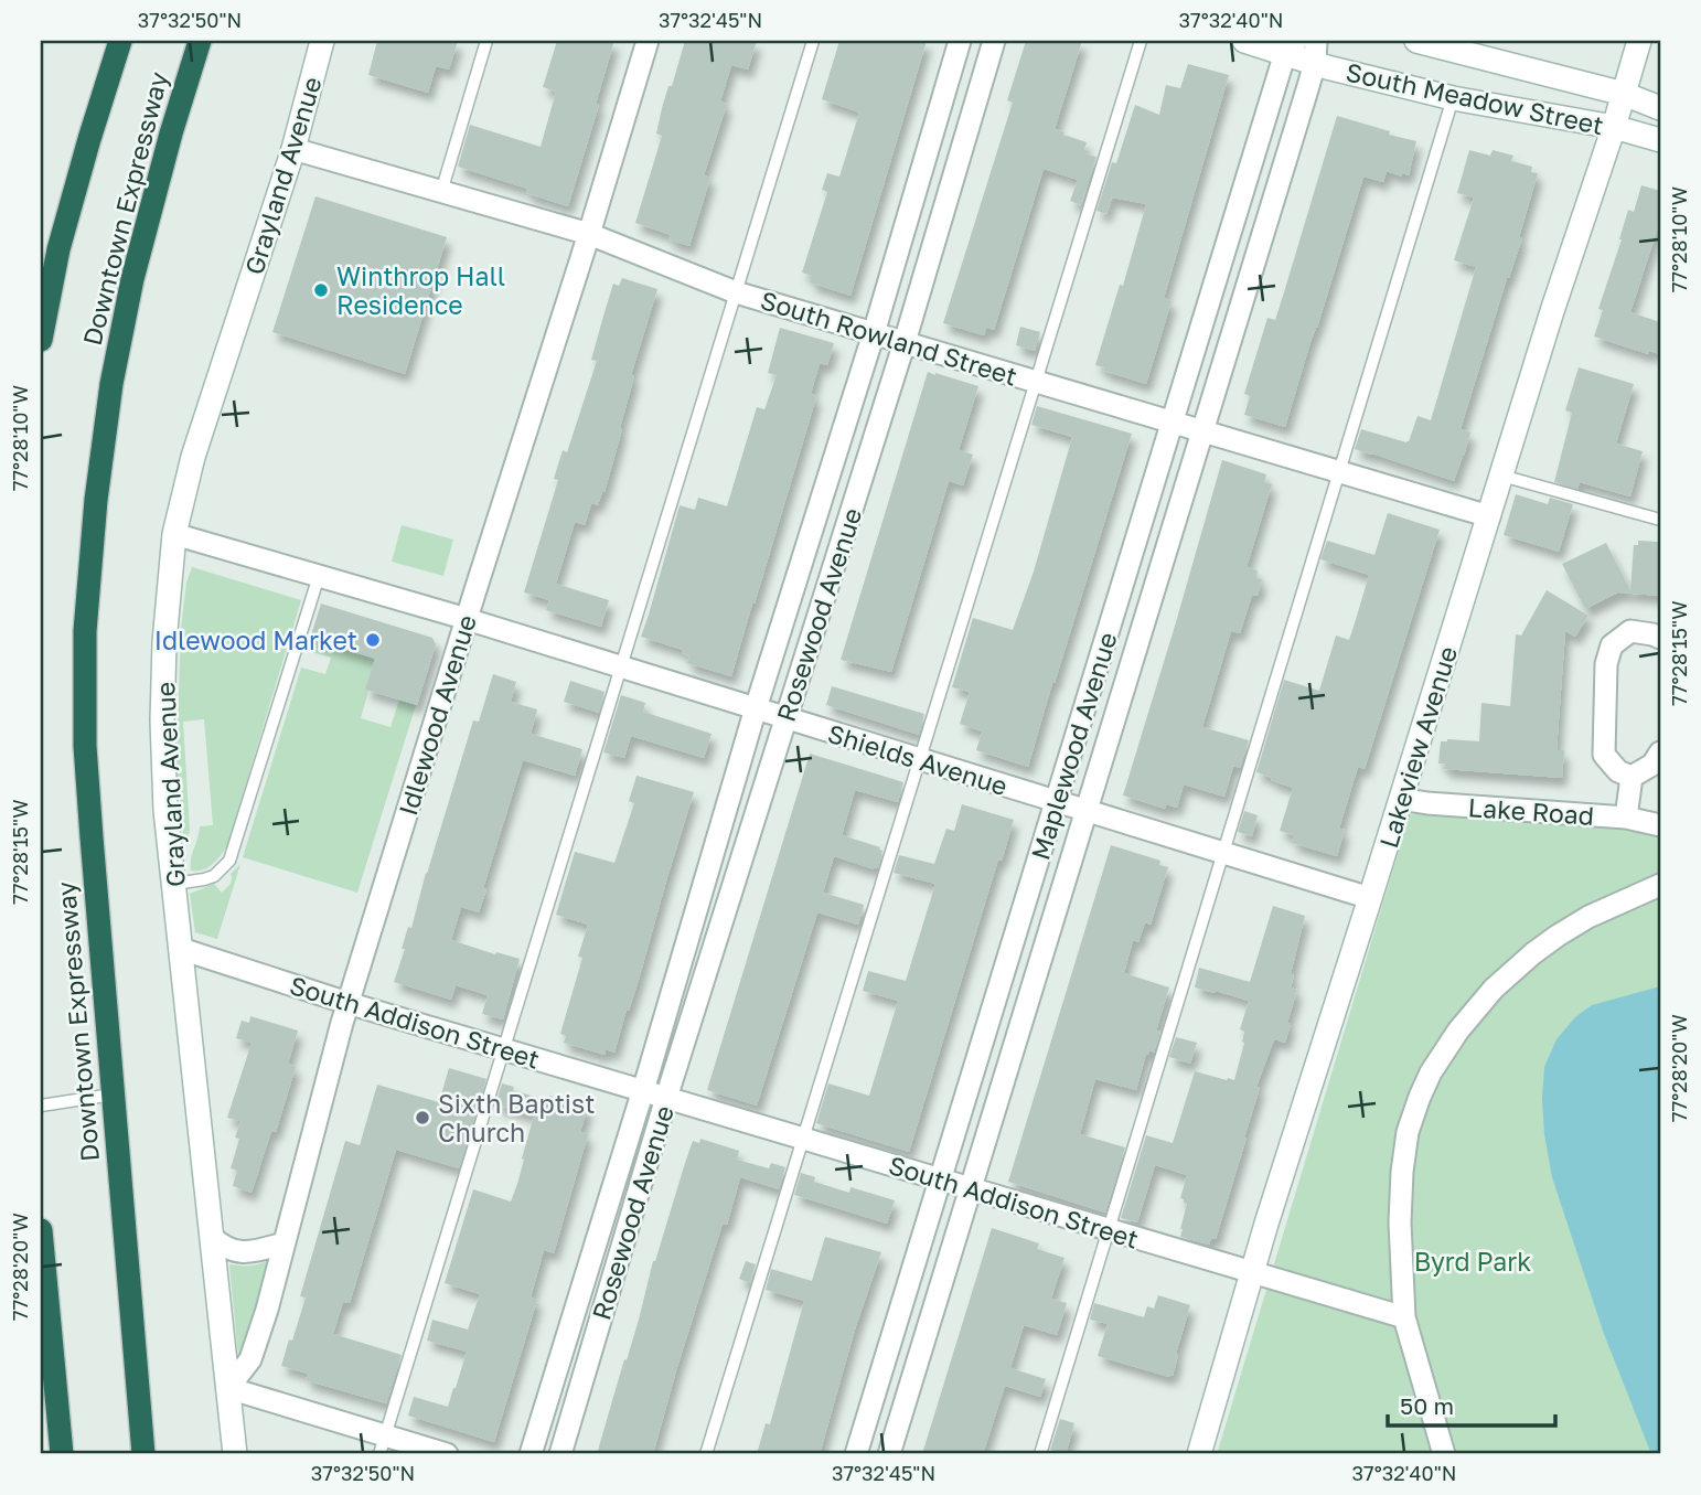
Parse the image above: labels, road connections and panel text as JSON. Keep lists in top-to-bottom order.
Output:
{
  "streets": {
    "highway": ["Downtown Expressway"],
    "street": [
      "South Meadow Street",
      "Grayland Avenue",
      "South Rowland Street",
      "Rosewood Avenue",
      "Idlewood Avenue",
      "Maplewood Avenue",
      "Lakeview Avenue",
      "Shields Avenue",
      "Lake Road",
      "South Addison Street"
    ]
  },
  "crossings": [
    ["South Meadow Street", "Maplewood Avenue"],
    ["South Meadow Street", "Lakeview Avenue"],
    ["Grayland Avenue", "South Rowland Street"],
    ["Grayland Avenue", "Idlewood Avenue"],
    ["Grayland Avenue", "Shields Avenue"],
    ["Grayland Avenue", "South Addison Street"],
    ["South Rowland Street", "Rosewood Avenue"],
    ["South Rowland Street", "Idlewood Avenue"],
    ["South Rowland Street", "Maplewood Avenue"],
    ["South Rowland Street", "Lakeview Avenue"],
    ["Rosewood Avenue", "Shields Avenue"],
    ["Rosewood Avenue", "South Addison Street"],
    ["Idlewood Avenue", "Shields Avenue"],
    ["Idlewood Avenue", "South Addison Street"],
    ["Maplewood Avenue", "Shields Avenue"],
    ["Maplewood Avenue", "South Addison Street"],
    ["Lakeview Avenue", "Shields Avenue"],
    ["Lakeview Avenue", "Lake Road"],
    ["Lakeview Avenue", "South Addison Street"]
  ],
  "parks": ["Byrd Park"],
  "places": ["Winthrop Hall Residence", "Idlewood Market", "Sixth Baptist Church"],
  "scale_bar": "50 m",
  "coordinates": [
    "37°32'50\"N",
    "37°32'45\"N",
    "37°32'40\"N",
    "77°28'10\"W",
    "77°28'15\"W",
    "77°28'20\"W"
  ]
}
